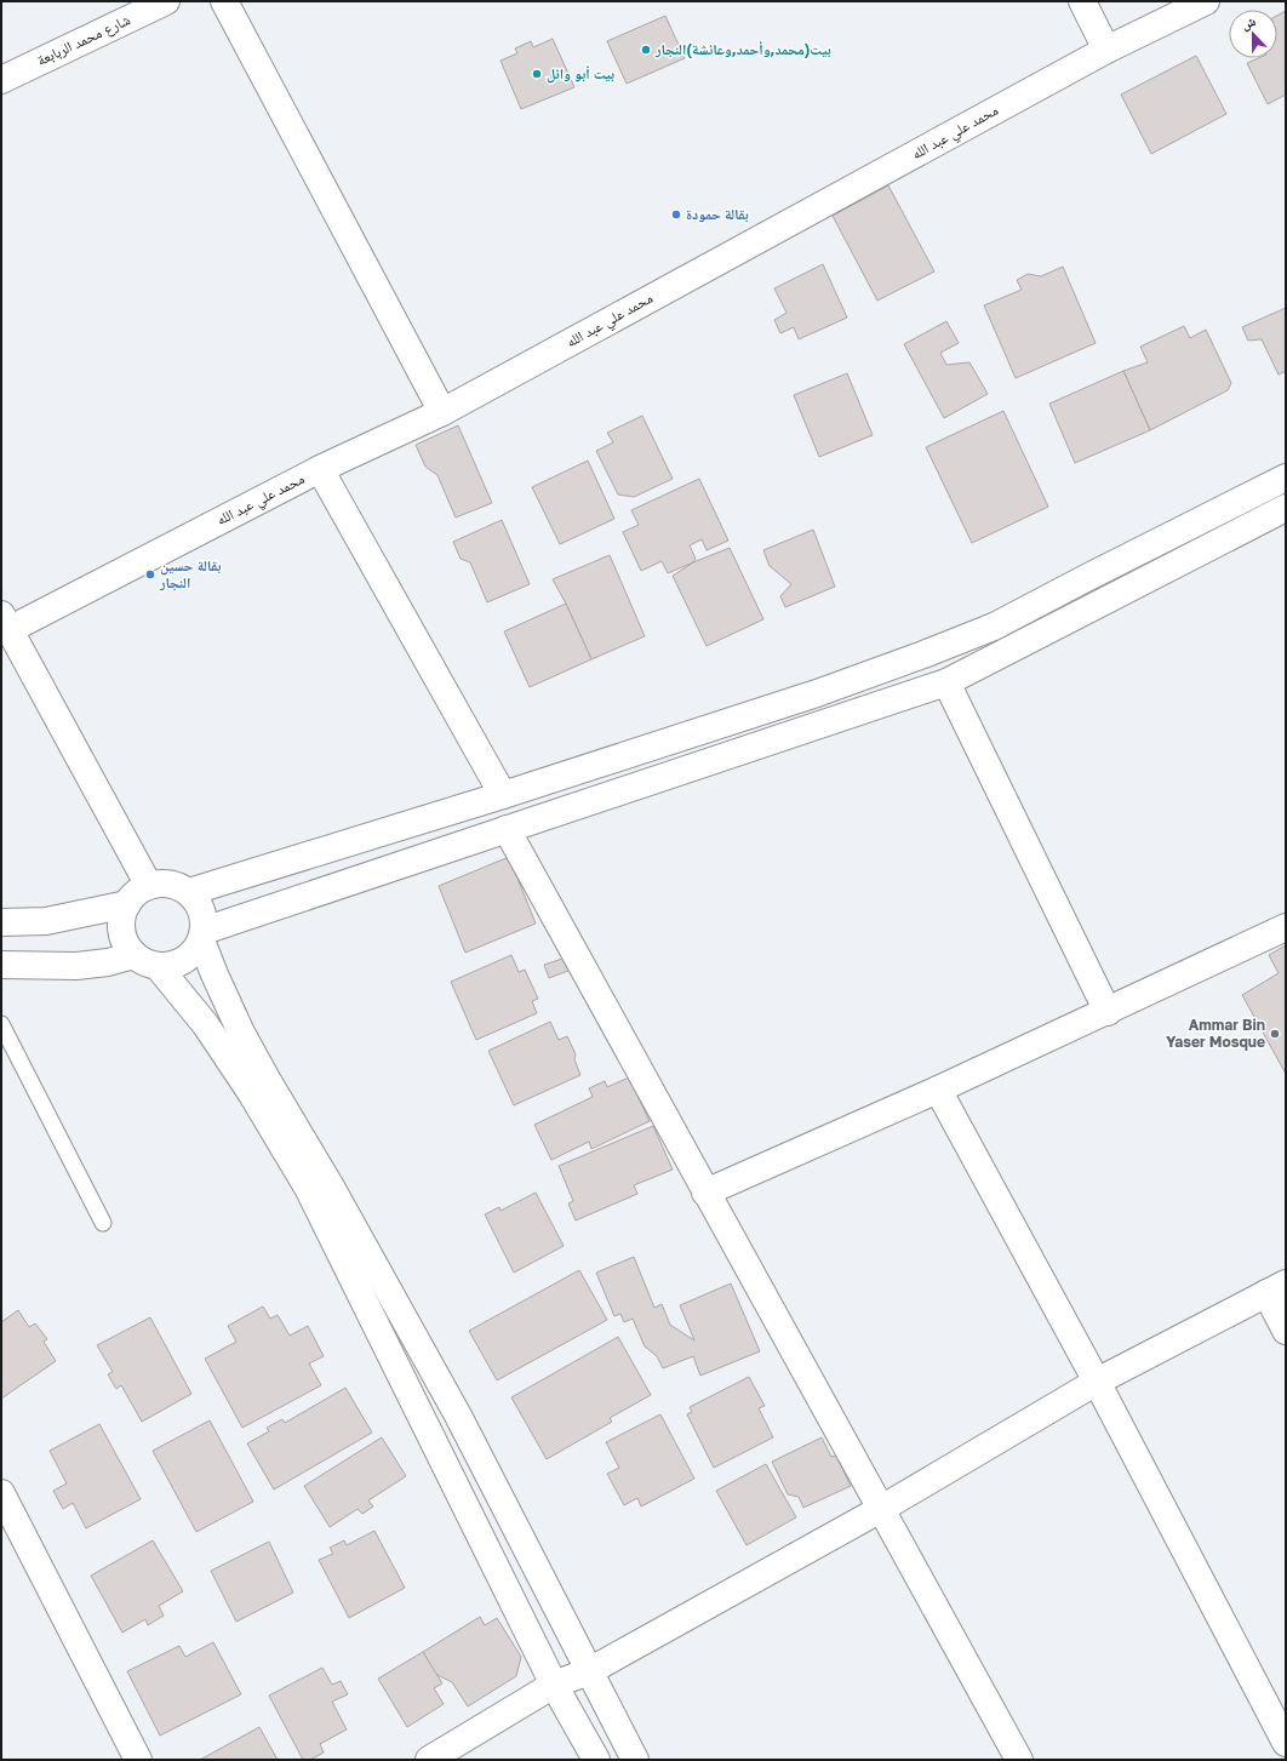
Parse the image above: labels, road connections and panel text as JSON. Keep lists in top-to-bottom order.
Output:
{
  "streets": {
    "street": ["شارع محمد الربابعة", "محمد علي عبد الله"]
  },
  "places": [
    "بيت(محمد,وأحمد,وعائشة)النجار",
    "بيت أبو وائل",
    "بقالة حمودة",
    "بقالة حسين النجار",
    "Ammar Bin Yaser Mosque"
  ],
  "north": "top"
}
